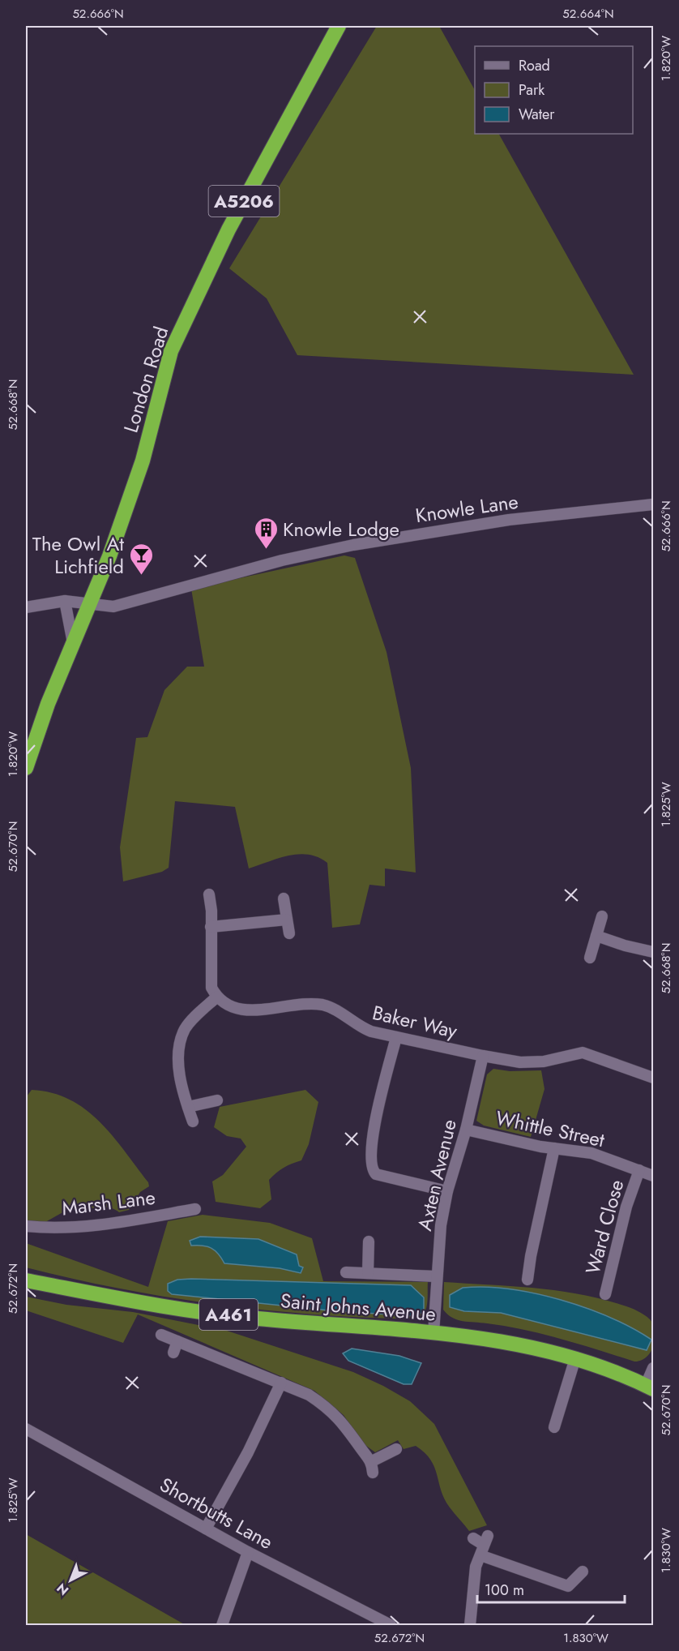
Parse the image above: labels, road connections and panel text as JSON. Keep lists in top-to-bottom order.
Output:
{
  "streets": {
    "highway": [
      "A5206",
      "London Road",
      "Saint Johns Avenue",
      "A461"
    ],
    "street": [
      "Knowle Lane",
      "Baker Way",
      "Whittle Street",
      "Axten Avenue",
      "Marsh Lane",
      "Ward Close",
      "Shortbutts Lane"
    ]
  },
  "crossings": [
    ["London Road", "Knowle Lane"],
    ["Baker Way", "Axten Avenue"],
    ["Whittle Street", "Axten Avenue"],
    ["Whittle Street", "Ward Close"],
    ["Axten Avenue", "Saint Johns Avenue"]
  ],
  "places": {
    "building": ["Knowle Lodge"],
    "bar": ["The Owl At Lichfield"]
  },
  "legend": ["Road", "Park", "Water"],
  "scale_bar": "100 m",
  "north": "bottom left",
  "coordinates": [
    "52.666°N",
    "52.664°N",
    "1.820°W",
    "52.668°N",
    "1.825°W",
    "52.670°N",
    "52.672°N",
    "1.830°W"
  ]
}
